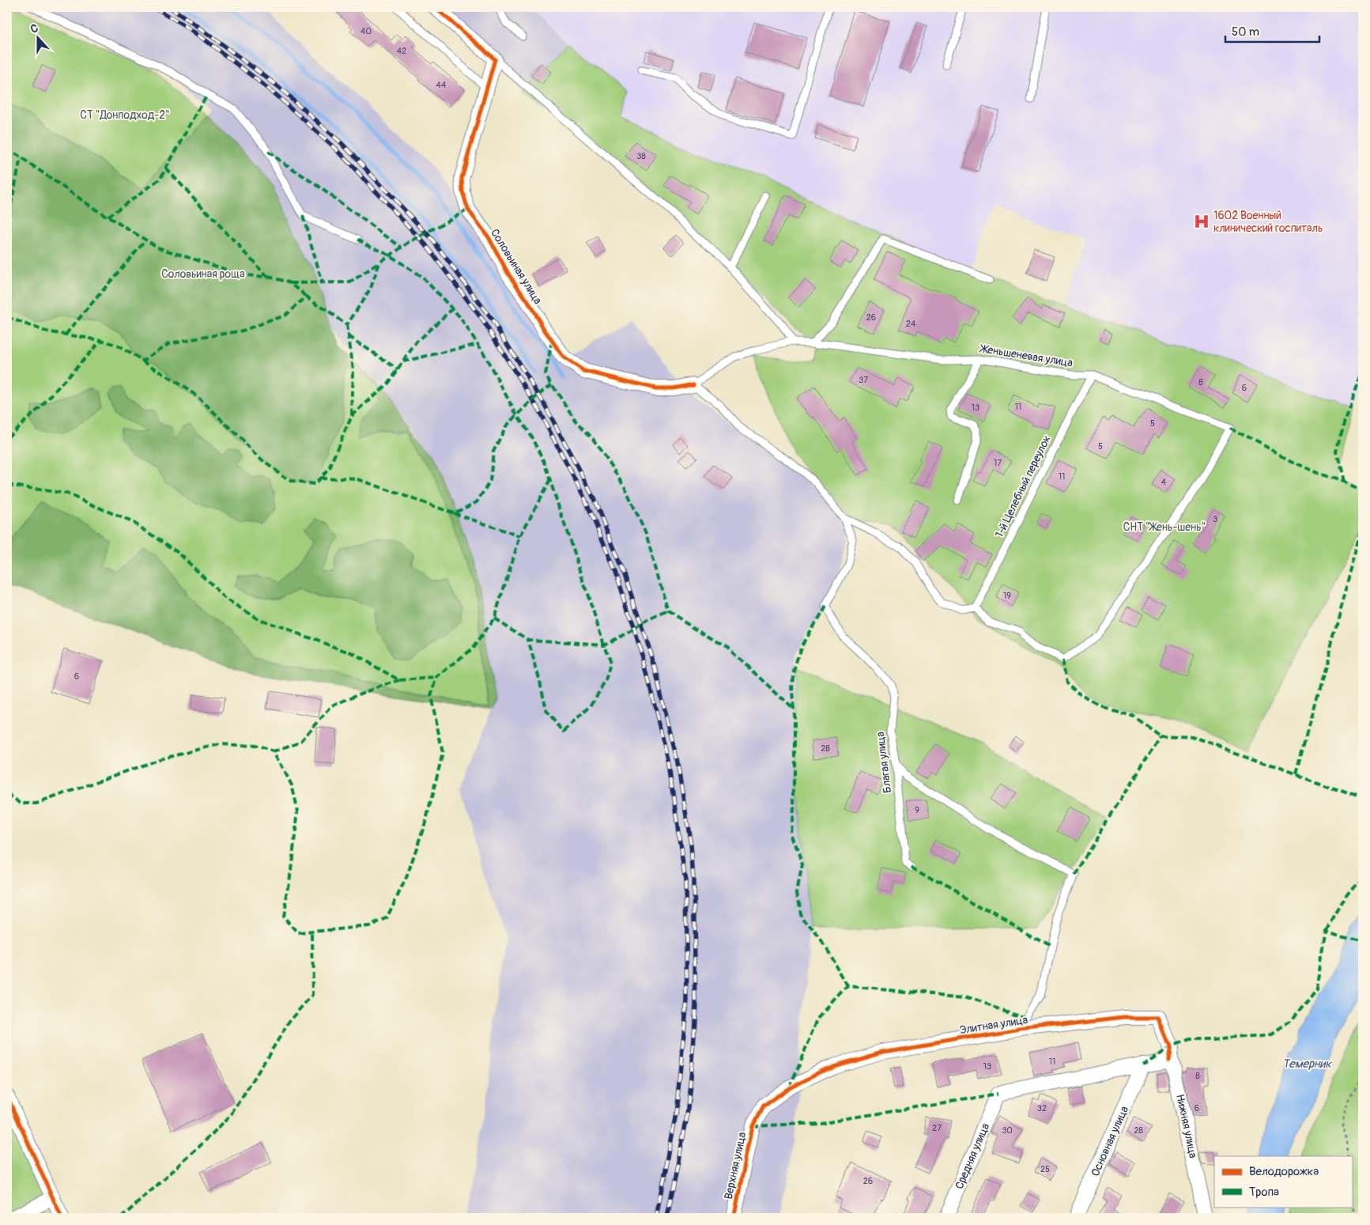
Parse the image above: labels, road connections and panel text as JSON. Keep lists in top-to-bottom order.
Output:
{
  "streets": {
    "street": [
      "Соловьиная улица",
      "Элитная улица",
      "Нижняя улица",
      "Основная улица",
      "Средняя улица",
      "Верхняя улица"
    ],
    "lane": ["Женьшеневая улица", "1-й Целебный переулок", "Благая улица"]
  },
  "crossings": [
    ["Соловьиная улица", "Женьшеневая улица"],
    ["Женьшеневая улица", "1-й Целебный переулок"],
    ["Элитная улица", "Нижняя улица"],
    ["Элитная улица", "Верхняя улица"],
    ["Основная улица", "Средняя улица"]
  ],
  "water": ["Темерник"],
  "parks": ["СТ \"Донподход-2\"", "Соловьиная роща", "СНТ \"Жень-шень\""],
  "places": {
    "hospital": ["1602 Военный клинический госпиталь"]
  },
  "house_numbers": [
    "40",
    "42",
    "44",
    "38",
    "26",
    "24",
    "37",
    "8",
    "6",
    "11",
    "13",
    "5",
    "5",
    "17",
    "11",
    "4",
    "3",
    "19",
    "6",
    "28",
    "9",
    "11",
    "13",
    "8",
    "32",
    "6",
    "27",
    "30",
    "28",
    "25",
    "26"
  ],
  "legend": ["Велодорожка", "Тропа"],
  "scale_bar": "50 m",
  "north": "top"
}
